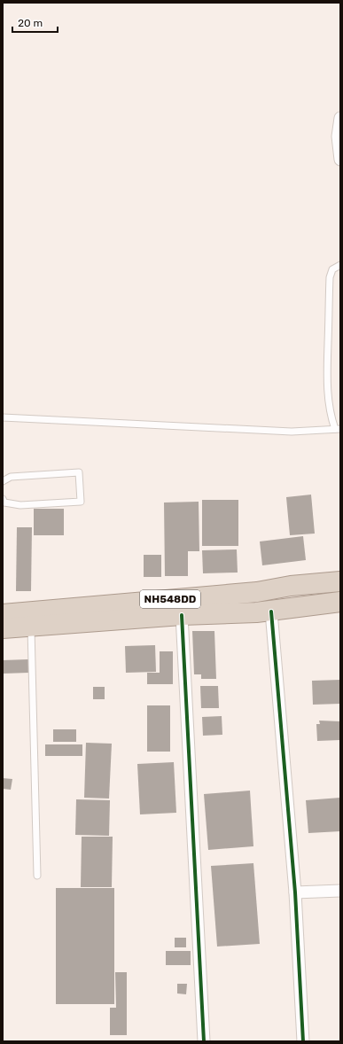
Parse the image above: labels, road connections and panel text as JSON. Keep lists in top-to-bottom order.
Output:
{
  "streets": {
    "highway": ["NH548DD"]
  },
  "scale_bar": "20 m"
}
